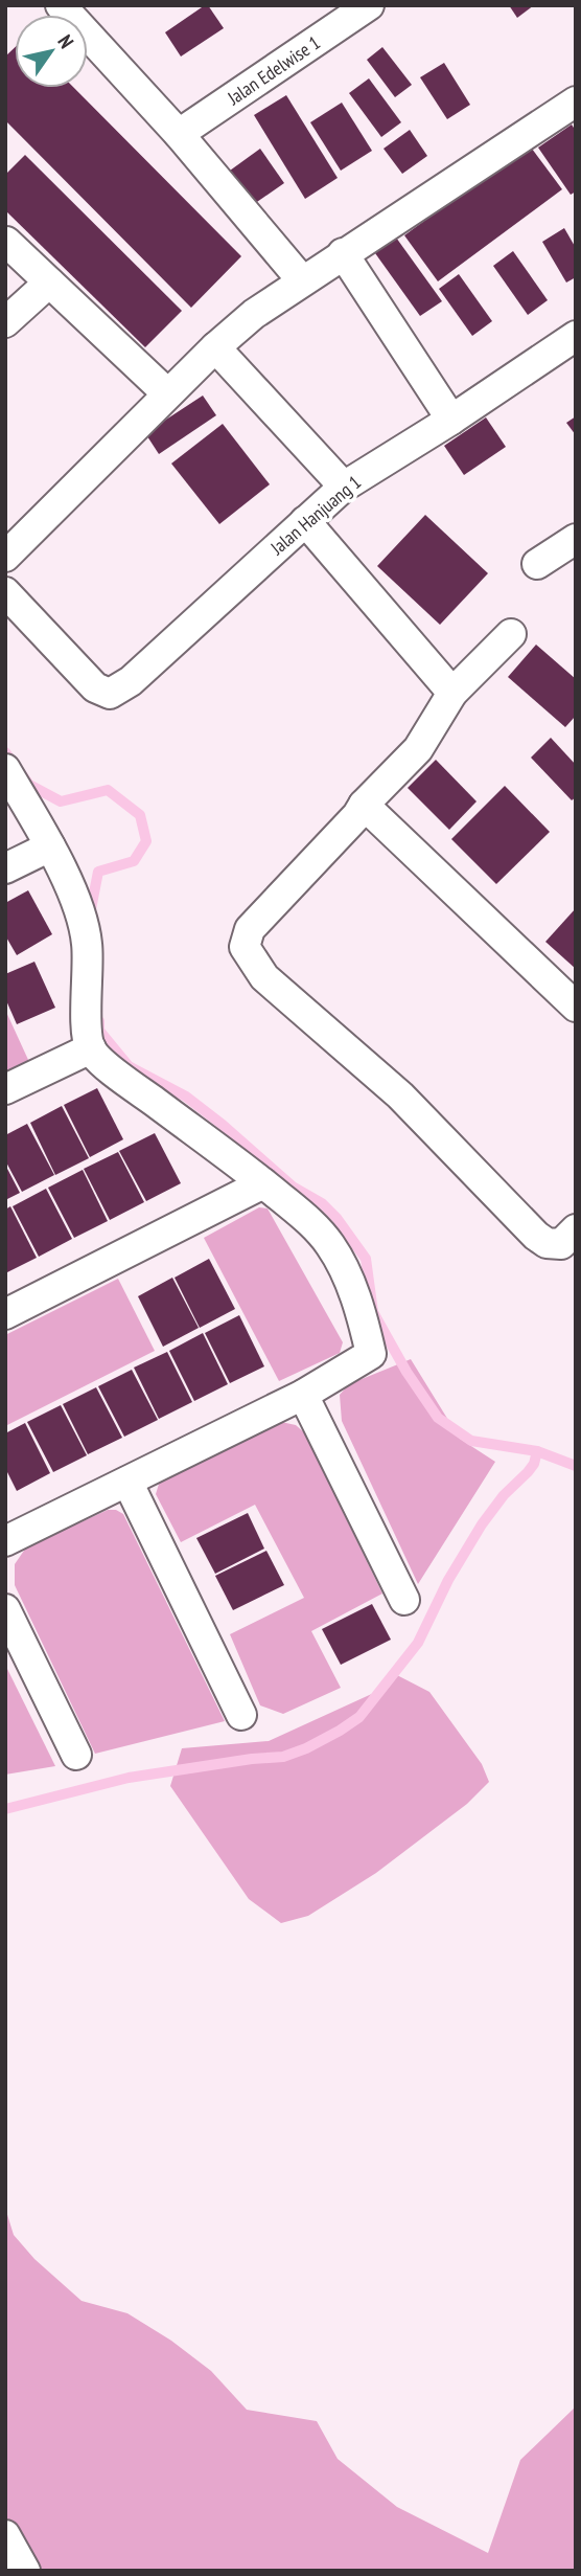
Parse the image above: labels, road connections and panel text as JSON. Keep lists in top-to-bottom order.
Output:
{
  "streets": {
    "street": ["Jalan Edelwise 1", "Jalan Hanjuang 1"]
  },
  "north": "top right"
}
